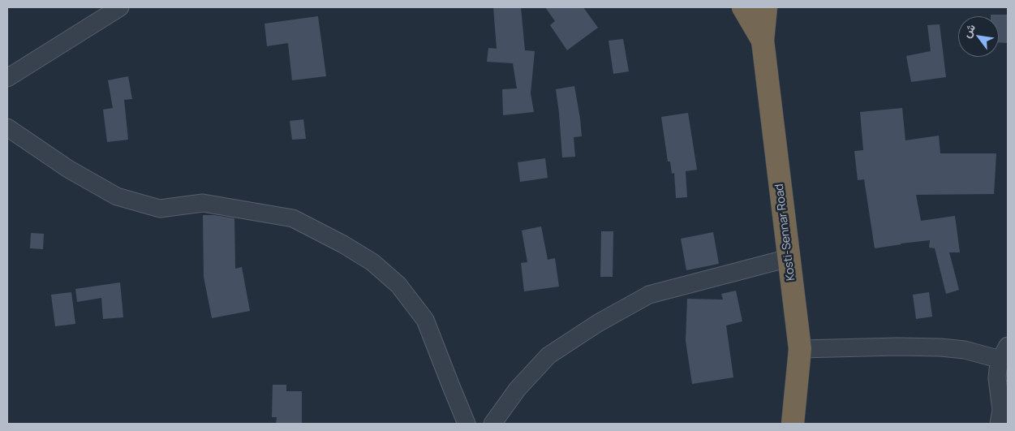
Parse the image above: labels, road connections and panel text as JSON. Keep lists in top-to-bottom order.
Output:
{
  "streets": {
    "highway": ["Kosti-Sennar Road"]
  },
  "north": "top left"
}
